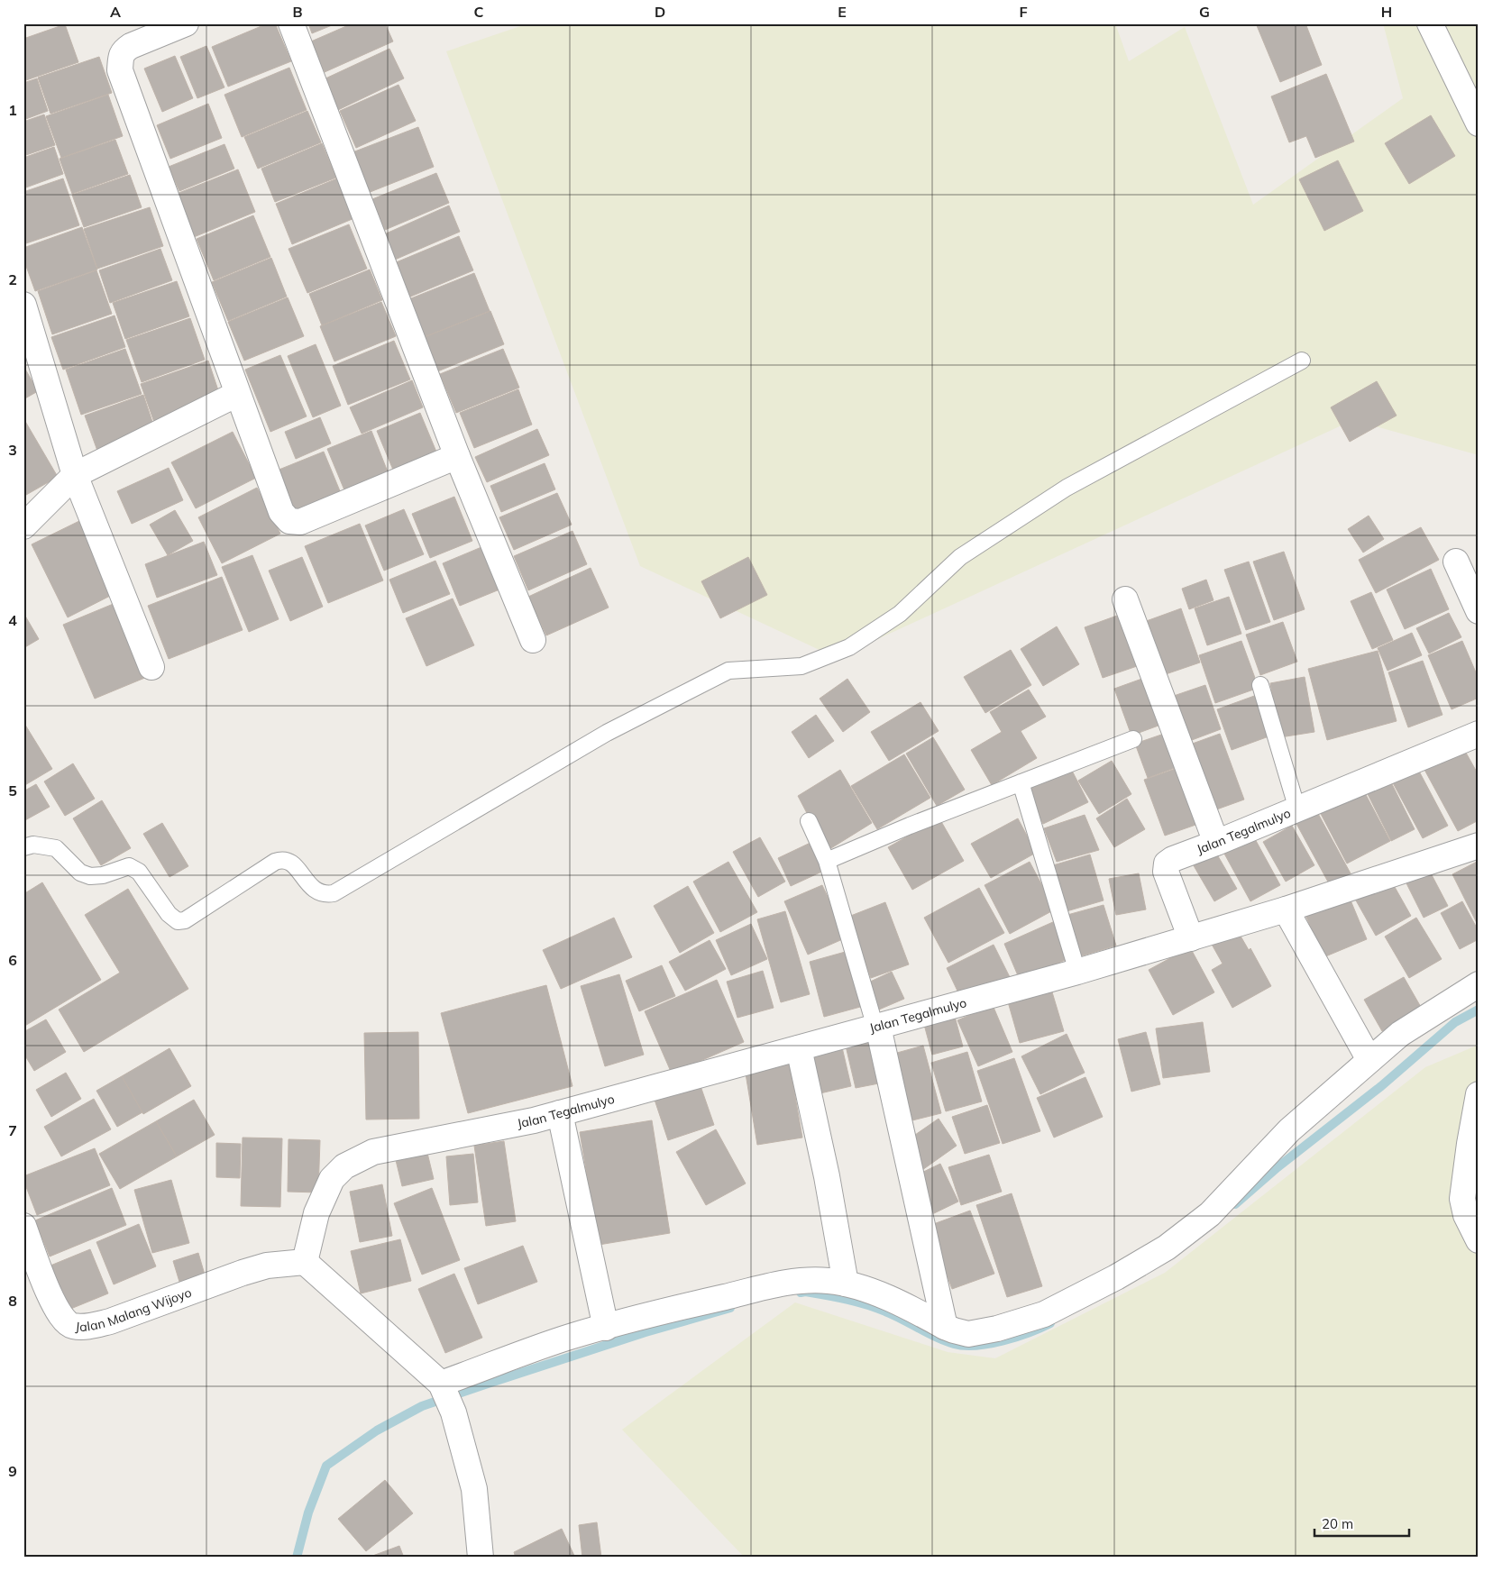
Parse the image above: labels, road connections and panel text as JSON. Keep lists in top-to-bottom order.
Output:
{
  "streets": {
    "street": ["Jalan Tegalmulyo", "Jalan Malang Wijoyo"]
  },
  "crossings": [
    ["Jalan Tegalmulyo", "Jalan Malang Wijoyo"]
  ],
  "scale_bar": "20 m",
  "grid": {
    "columns": [
      "A",
      "B",
      "C",
      "D",
      "E",
      "F",
      "G",
      "H"
    ],
    "rows": [
      "1",
      "2",
      "3",
      "4",
      "5",
      "6",
      "7",
      "8",
      "9"
    ]
  }
}
